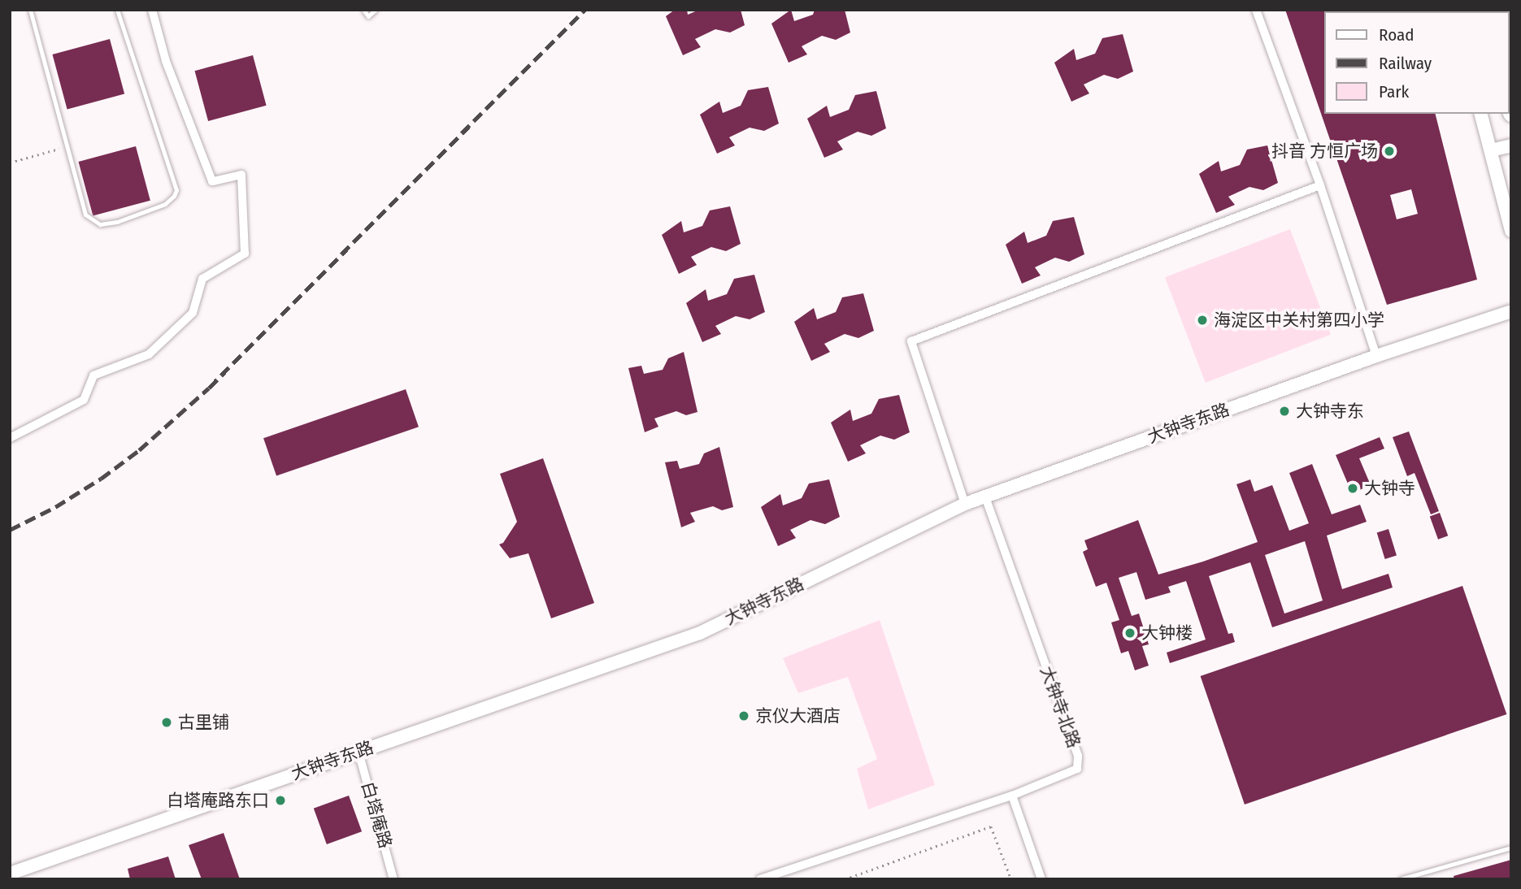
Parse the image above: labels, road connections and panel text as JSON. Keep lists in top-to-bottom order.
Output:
{
  "streets": {
    "street": ["大钟寺东路", "大钟寺北路", "白塔庵路"]
  },
  "crossings": [
    ["大钟寺东路", "大钟寺北路"],
    ["大钟寺东路", "白塔庵路"]
  ],
  "places": [
    "抖音 方恒广场",
    "海淀区中关村第四小学",
    "大钟寺东",
    "大钟寺",
    "大钟楼",
    "京仪大酒店",
    "古里铺",
    "白塔庵路东口"
  ],
  "legend": ["Road", "Railway", "Park"]
}
